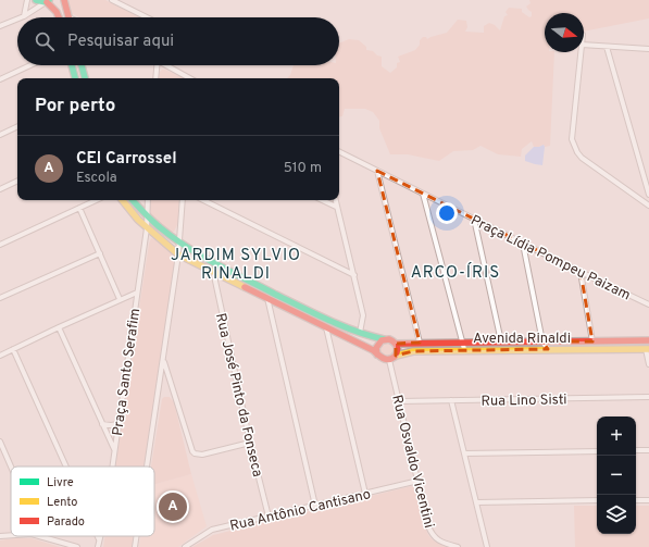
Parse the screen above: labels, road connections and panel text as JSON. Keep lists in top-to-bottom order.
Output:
{
  "streets": {
    "main road": ["Avenida Rinaldi"],
    "street": [
      "Praça Lídia Pompeu Paizam",
      "Praça Santo Serafim",
      "Rua José Pinto da Fonseca",
      "Rua Lino Sisti",
      "Rua Osvaldo Vicentini",
      "Rua Antônio Cantisano"
    ]
  },
  "crossings": [
    ["Avenida Rinaldi", "Rua Osvaldo Vicentini"],
    ["Rua José Pinto da Fonseca", "Rua Antônio Cantisano"],
    ["Rua Lino Sisti", "Rua Osvaldo Vicentini"],
    ["Rua Osvaldo Vicentini", "Rua Antônio Cantisano"]
  ],
  "districts": ["JARDIM SYLVIO RINALDI", "ARCO-ÍRIS"],
  "legend": ["Livre", "Lento", "Parado"],
  "north": "right",
  "page": {
    "search": "Pesquisar aqui",
    "heading": "Por perto",
    "list": [
      {
        "mark": "A",
        "name": "CEI Carrossel",
        "note": "Escola",
        "value": "510 m"
      }
    ],
    "map_buttons": ["+", "−"],
    "pins": "A"
  }
}
